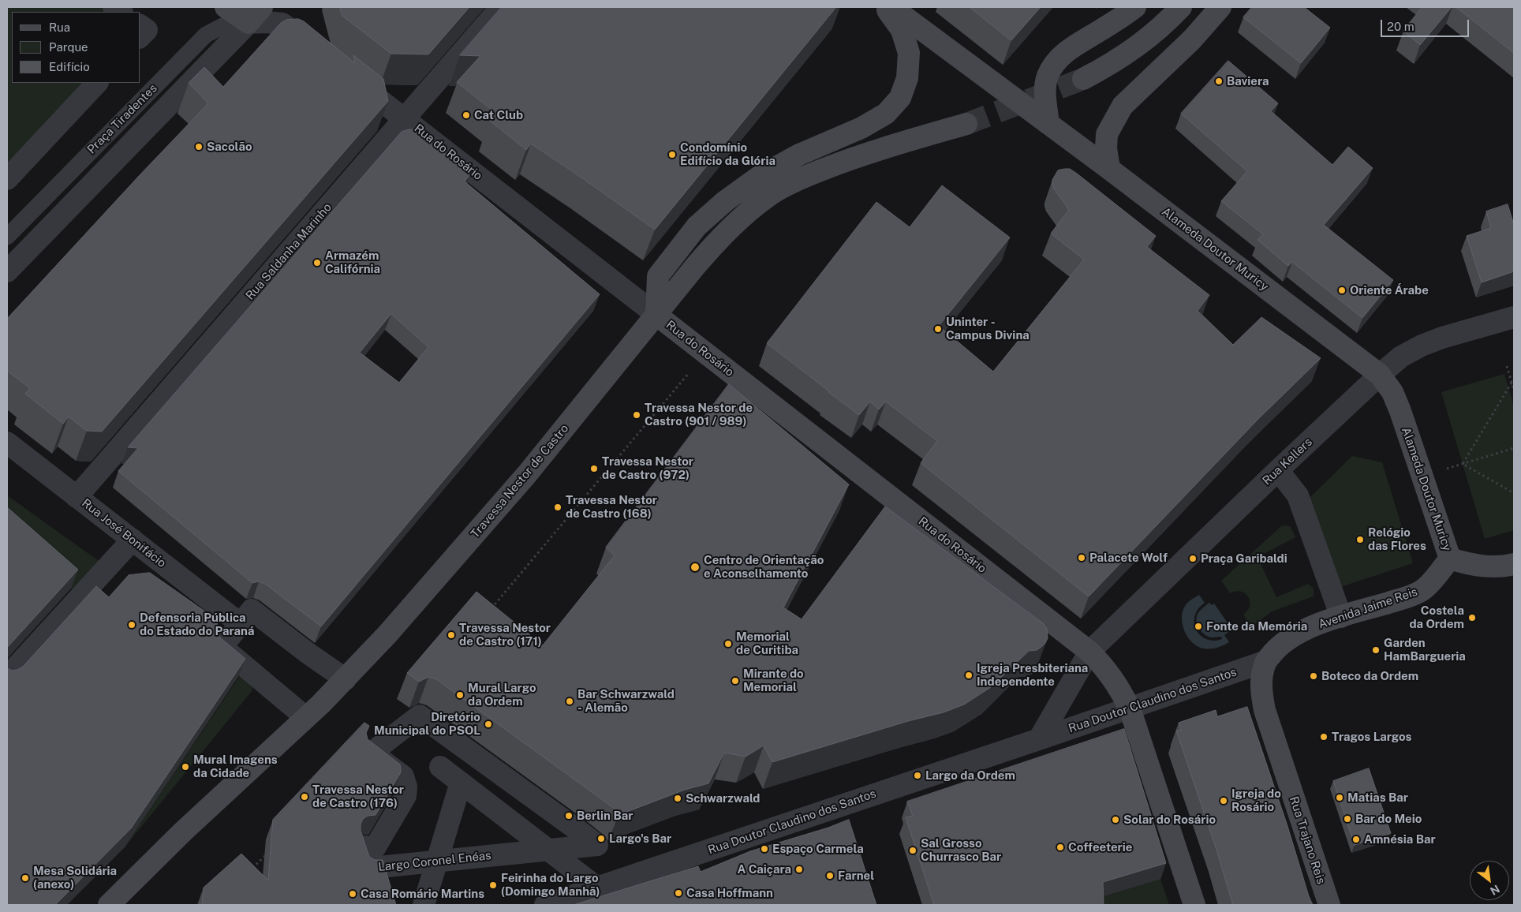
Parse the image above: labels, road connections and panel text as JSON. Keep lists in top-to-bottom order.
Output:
{
  "streets": {
    "street": [
      "Rua do Rosário",
      "Alameda Doutor Muricy",
      "Rua Saldanha Marinho",
      "Rua Kellers",
      "Travessa Nestor de Castro",
      "Rua José Bonifácio",
      "Avenida Jaime Reis",
      "Rua Doutor Claudino dos Santos",
      "Rua Trajano Reis",
      "Largo Coronel Enéas"
    ],
    "lane": ["Praça Tiradentes"]
  },
  "crossings": [
    ["Rua do Rosário", "Rua Saldanha Marinho"],
    ["Rua do Rosário", "Rua Kellers"],
    ["Rua do Rosário", "Travessa Nestor de Castro"],
    ["Rua do Rosário", "Rua Doutor Claudino dos Santos"],
    ["Alameda Doutor Muricy", "Rua Kellers"],
    ["Alameda Doutor Muricy", "Avenida Jaime Reis"],
    ["Rua Saldanha Marinho", "Rua José Bonifácio"],
    ["Rua Kellers", "Rua Doutor Claudino dos Santos"],
    ["Avenida Jaime Reis", "Rua Doutor Claudino dos Santos"],
    ["Avenida Jaime Reis", "Rua Trajano Reis"],
    ["Rua Doutor Claudino dos Santos", "Rua Trajano Reis"]
  ],
  "places": [
    "Baviera",
    "Cat Club",
    "Sacolão",
    "Condomínio Edifício da Glória",
    "Armazém Califórnia",
    "Oriente Árabe",
    "Uninter - Campus Divina",
    "Travessa Nestor de Castro (901 / 989)",
    "Travessa Nestor de Castro (972)",
    "Travessa Nestor de Castro (168)",
    "Relógio das Flores",
    "Palacete Wolf",
    "Praça Garibaldi",
    "Centro de Orientação e Aconselhamento",
    "Costela da Ordem",
    "Defensoria Pública do Estado do Paraná",
    "Fonte da Memória",
    "Travessa Nestor de Castro (171)",
    "Memorial de Curitiba",
    "Garden HamBargueria",
    "Igreja Presbiteriana Independente",
    "Boteco da Ordem",
    "Mirante do Memorial",
    "Mural Largo da Ordem",
    "Bar Schwarzwald - Alemão",
    "Diretório Municipal do PSOL",
    "Tragos Largos",
    "Mural Imagens da Cidade",
    "Largo da Ordem",
    "Travessa Nestor de Castro (176)",
    "Matias Bar",
    "Schwarzwald",
    "Igreja do Rosário",
    "Berlin Bar",
    "Bar do Meio",
    "Solar do Rosário",
    "Largo's Bar",
    "Amnésia Bar",
    "Coffeeterie",
    "Espaço Carmela",
    "Sal Grosso Churrasco Bar",
    "A Caiçara",
    "Farnel",
    "Mesa Solidária (anexo)",
    "Feirinha do Largo (Domingo Manhã)",
    "Casa Hoffmann",
    "Casa Romário Martins"
  ],
  "legend": ["Rua", "Parque", "Edifício"],
  "scale_bar": "20 m",
  "north": "bottom right"
}
